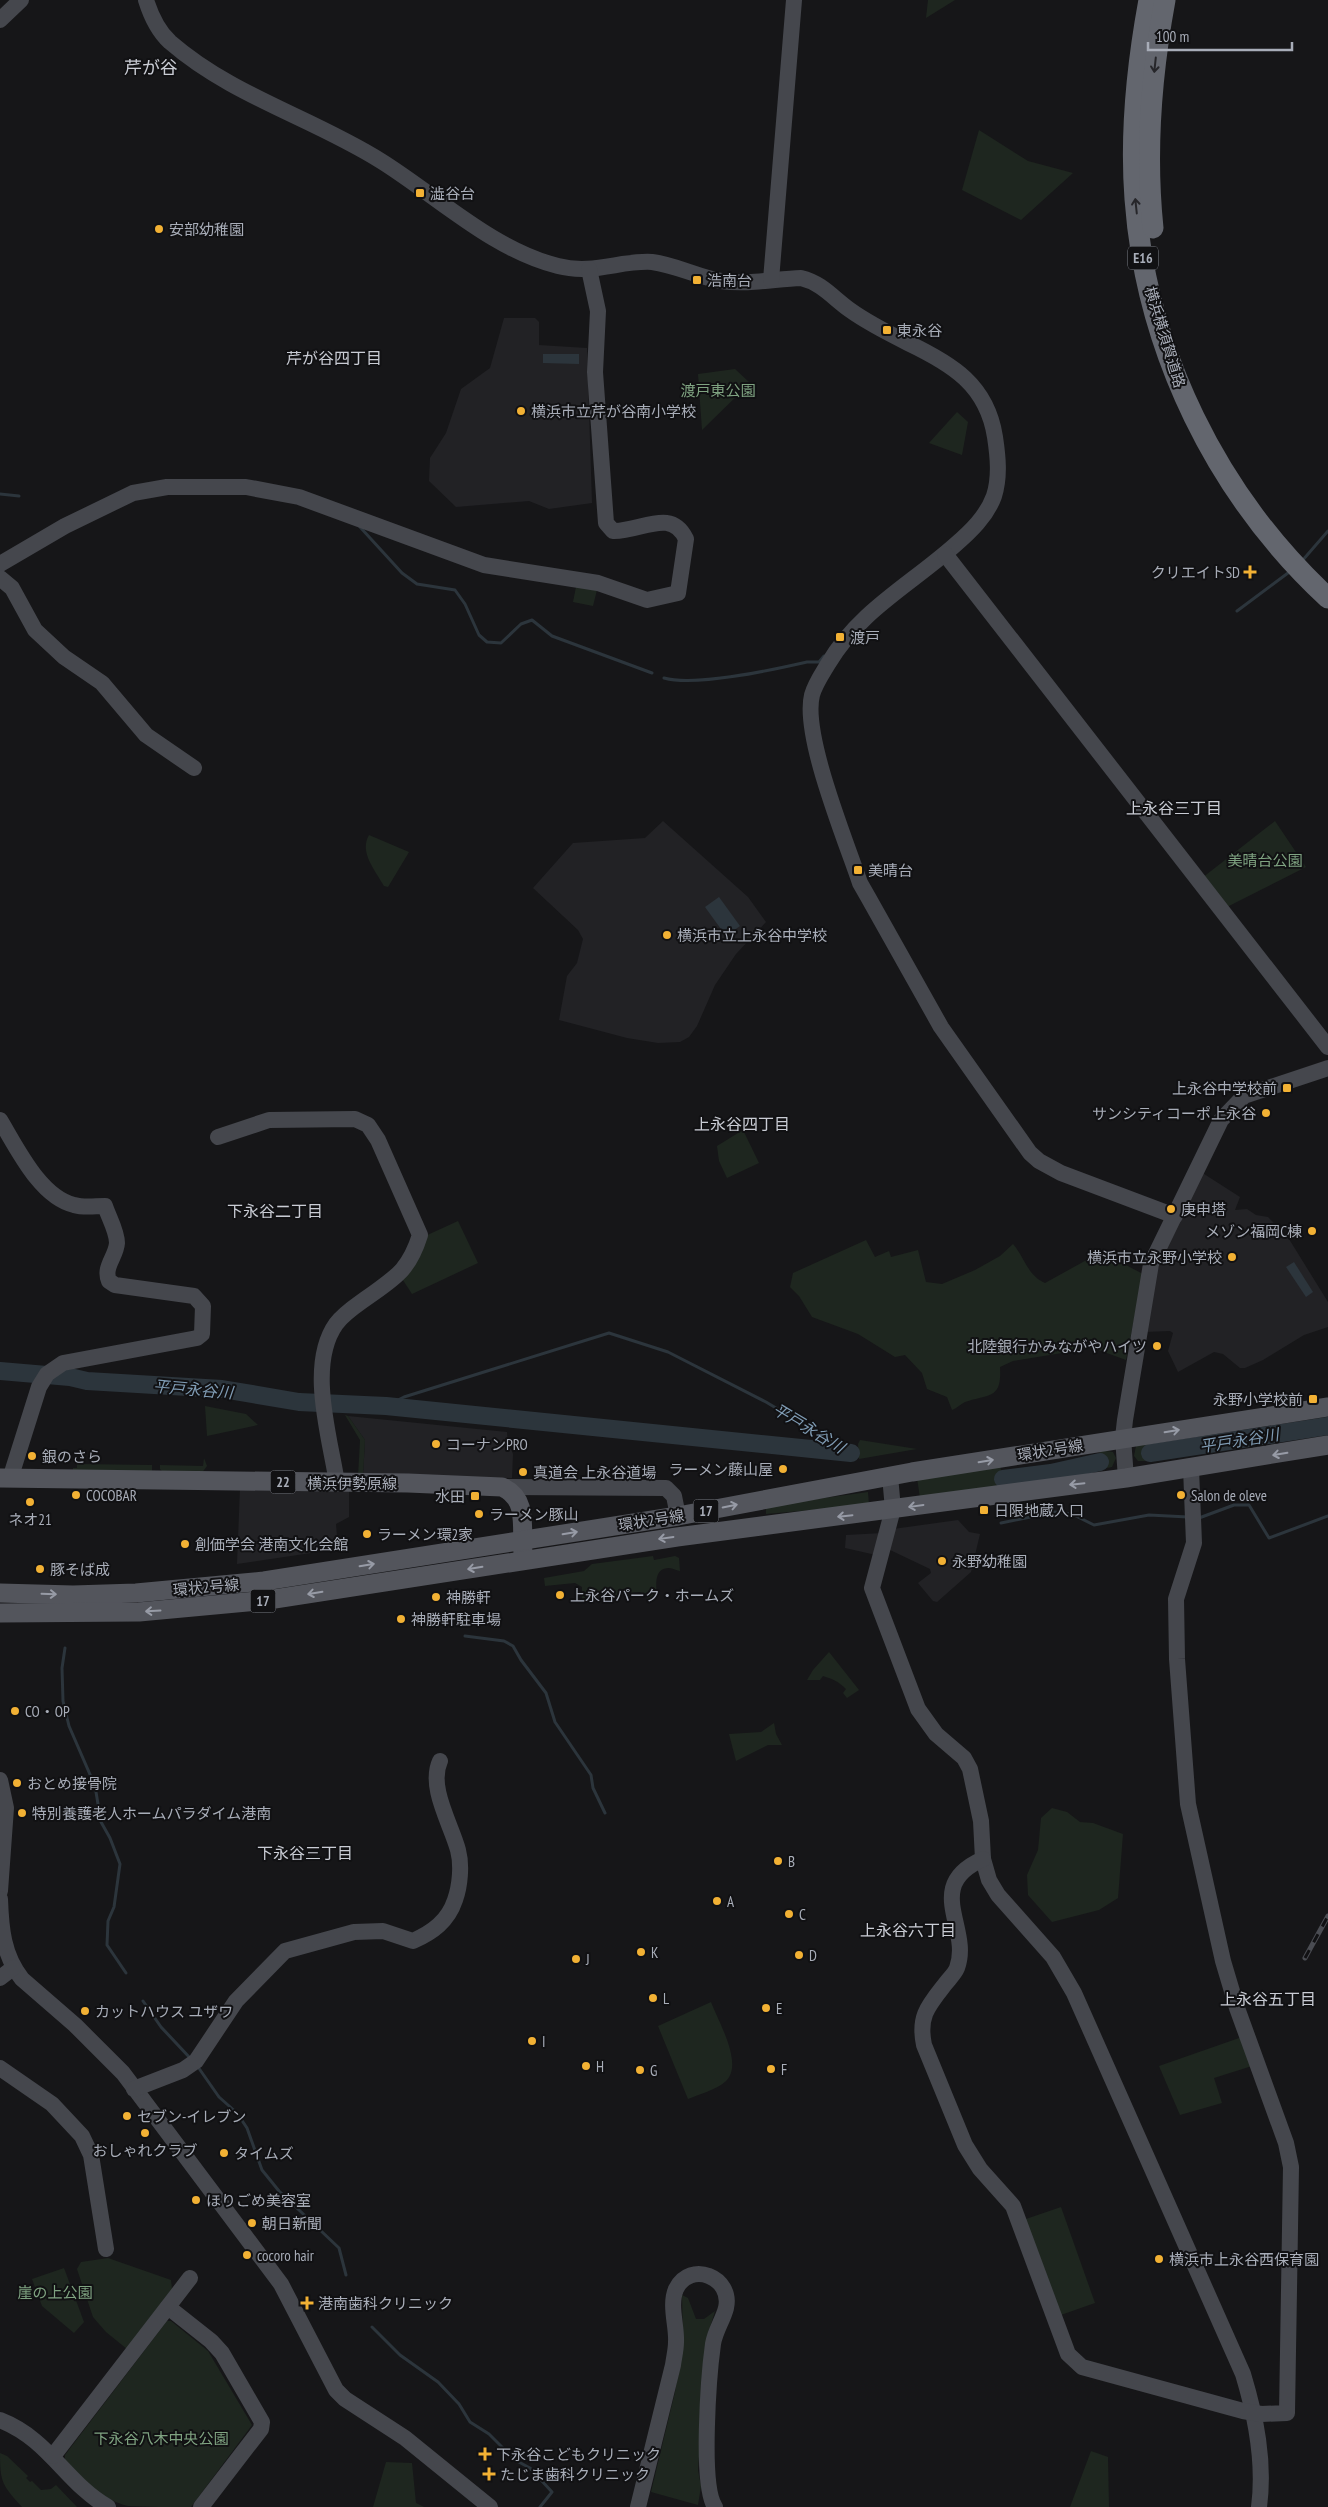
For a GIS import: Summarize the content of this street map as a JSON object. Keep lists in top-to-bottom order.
{
  "streets": {
    "highway": ["E16", "横浜横須賀道路"],
    "main road": [
      "環状2号線",
      "22",
      "横浜伊勢原線",
      "17"
    ]
  },
  "districts": [
    "芹が谷",
    "芹が谷四丁目",
    "上永谷三丁目",
    "上永谷四丁目",
    "下永谷二丁目",
    "下永谷三丁目",
    "上永谷六丁目",
    "上永谷五丁目"
  ],
  "water": ["平戸永谷川"],
  "parks": [
    "渡戸東公園",
    "美晴台公園",
    "崖の上公園",
    "下永谷八木中央公園"
  ],
  "places": {
    "transit": [
      "澁谷台",
      "浩南台",
      "東永谷",
      "渡戸",
      "美晴台",
      "上永谷中学校前",
      "永野小学校前",
      "水田",
      "日限地蔵入口"
    ],
    "other": [
      "安部幼稚園",
      "横浜市立芹が谷南小学校",
      "横浜市立上永谷中学校",
      "サンシティコーポ上永谷",
      "庚申塔",
      "メゾン福岡C棟",
      "横浜市立永野小学校",
      "北陸銀行かみながやハイツ",
      "コーナンPRO",
      "銀のさら",
      "ラーメン藤山屋",
      "真道会 上永谷道場",
      "COCOBAR",
      "Salon de oleve",
      "ネオ21",
      "ラーメン豚山",
      "ラーメン環2家",
      "創価学会 港南文化会館",
      "永野幼稚園",
      "豚そば成",
      "上永谷パーク・ホームズ",
      "神勝軒",
      "神勝軒駐車場",
      "CO・OP",
      "おとめ接骨院",
      "特別養護老人ホームパラダイム港南",
      "B",
      "A",
      "C",
      "K",
      "D",
      "J",
      "L",
      "E",
      "カットハウス ユザワ",
      "I",
      "H",
      "F",
      "G",
      "セブン-イレブン",
      "おしゃれクラブ",
      "タイムズ",
      "ほりごめ美容室",
      "朝日新聞",
      "cocoro hair",
      "横浜市上永谷西保育園"
    ],
    "health": [
      "クリエイトSD",
      "港南歯科クリニック",
      "下永谷こどもクリニック",
      "たじま歯科クリニック"
    ]
  },
  "scale_bar": "100 m"
}
